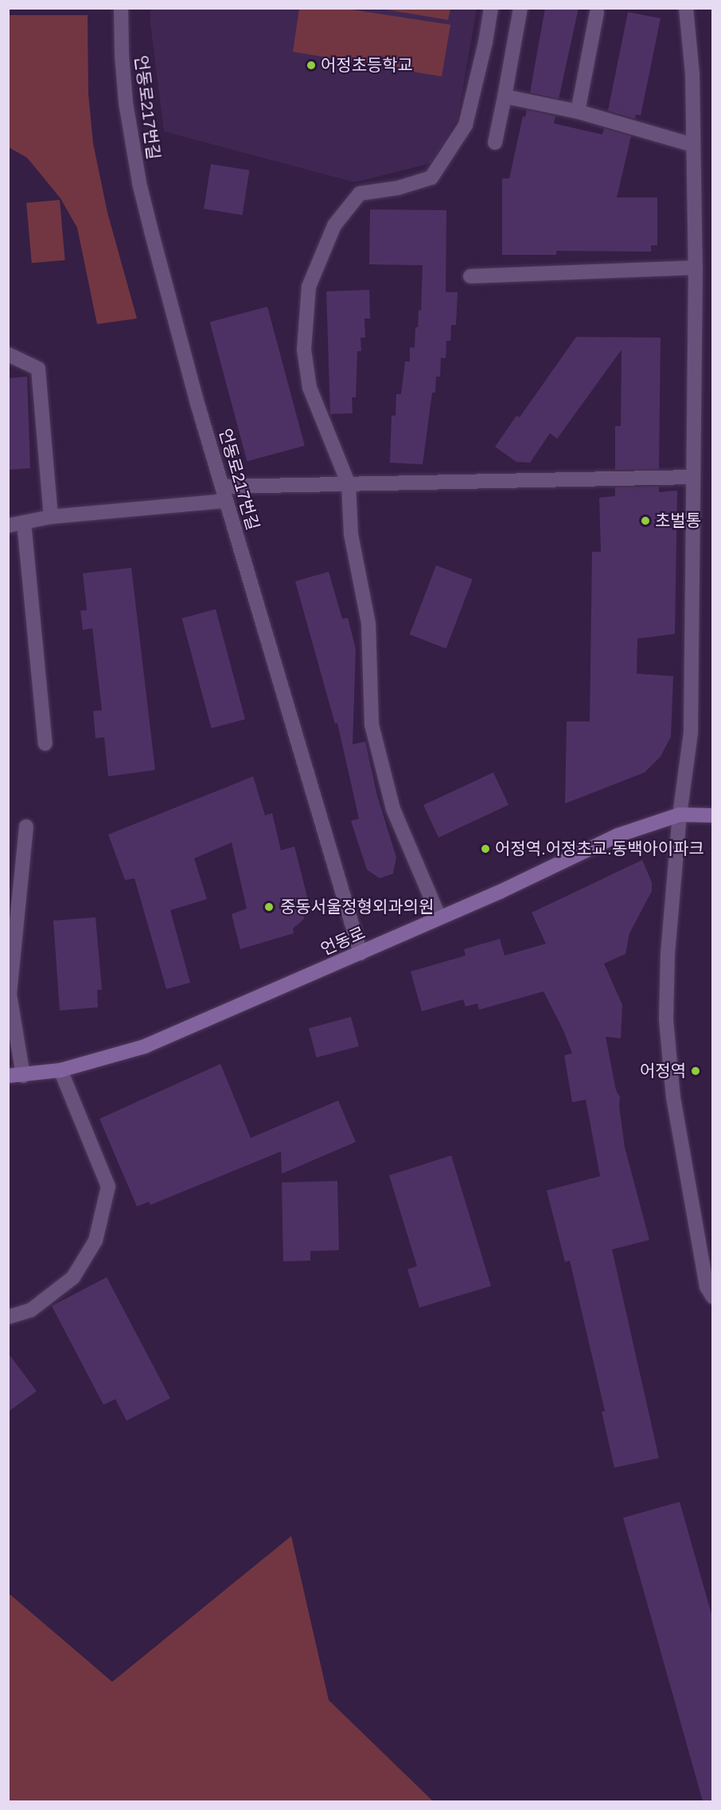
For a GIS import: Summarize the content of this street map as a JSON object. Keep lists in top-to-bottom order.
{
  "streets": {
    "main road": ["언동로"],
    "street": ["언동로217번길"]
  },
  "crossings": [
    ["언동로217번길", "언동로"]
  ],
  "places": [
    "어정초등학교",
    "초벌통",
    "어정역.어정초교.동백아이파크",
    "중동서울정형외과의원",
    "어정역"
  ]
}
